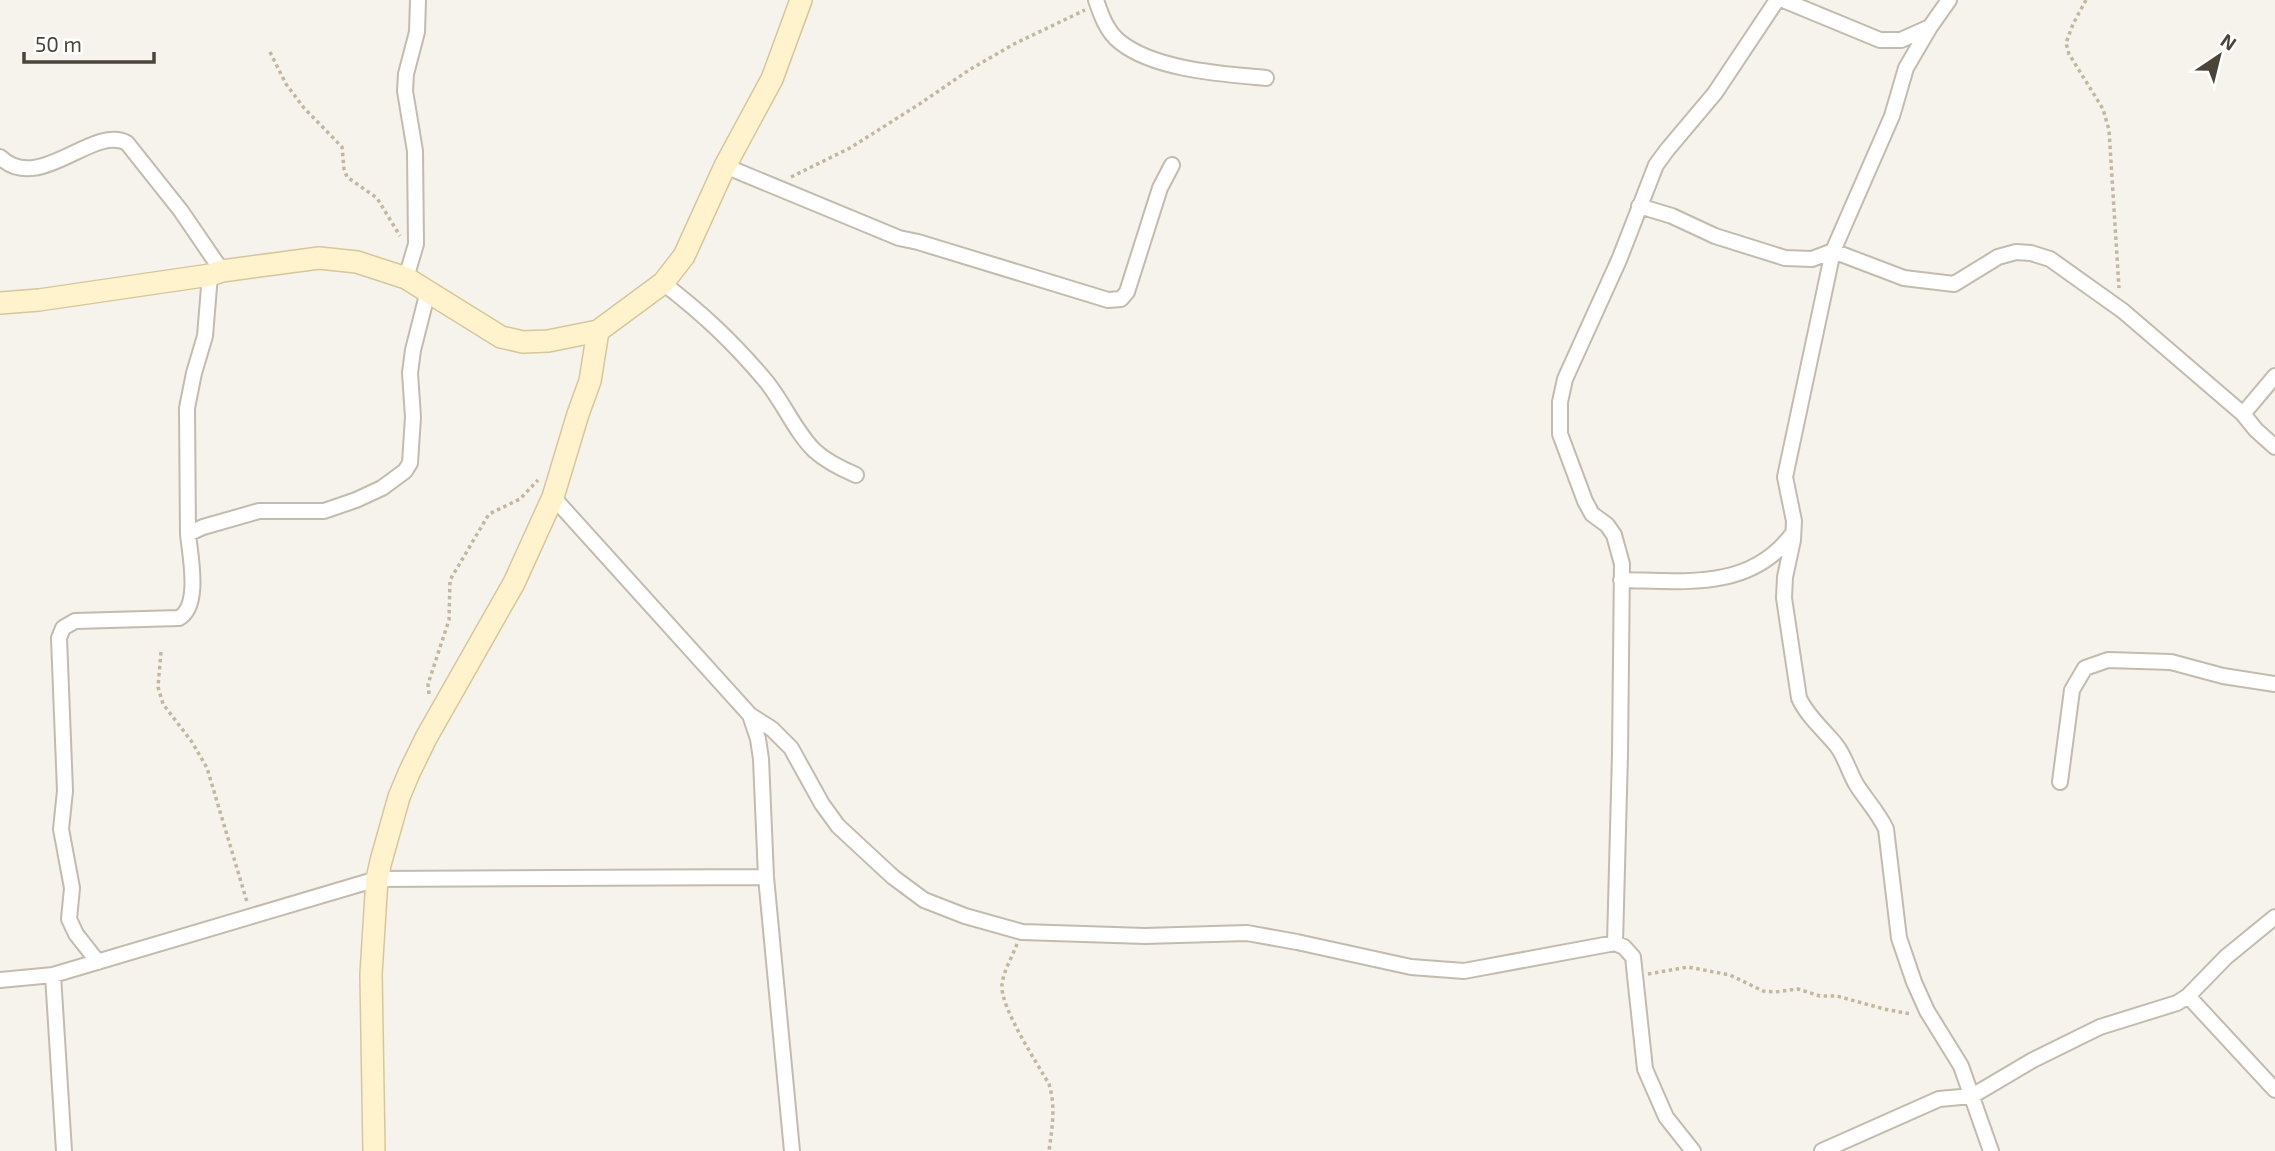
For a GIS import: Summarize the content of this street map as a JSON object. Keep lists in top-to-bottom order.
{
  "scale_bar": "50 m",
  "north": "top right"
}
